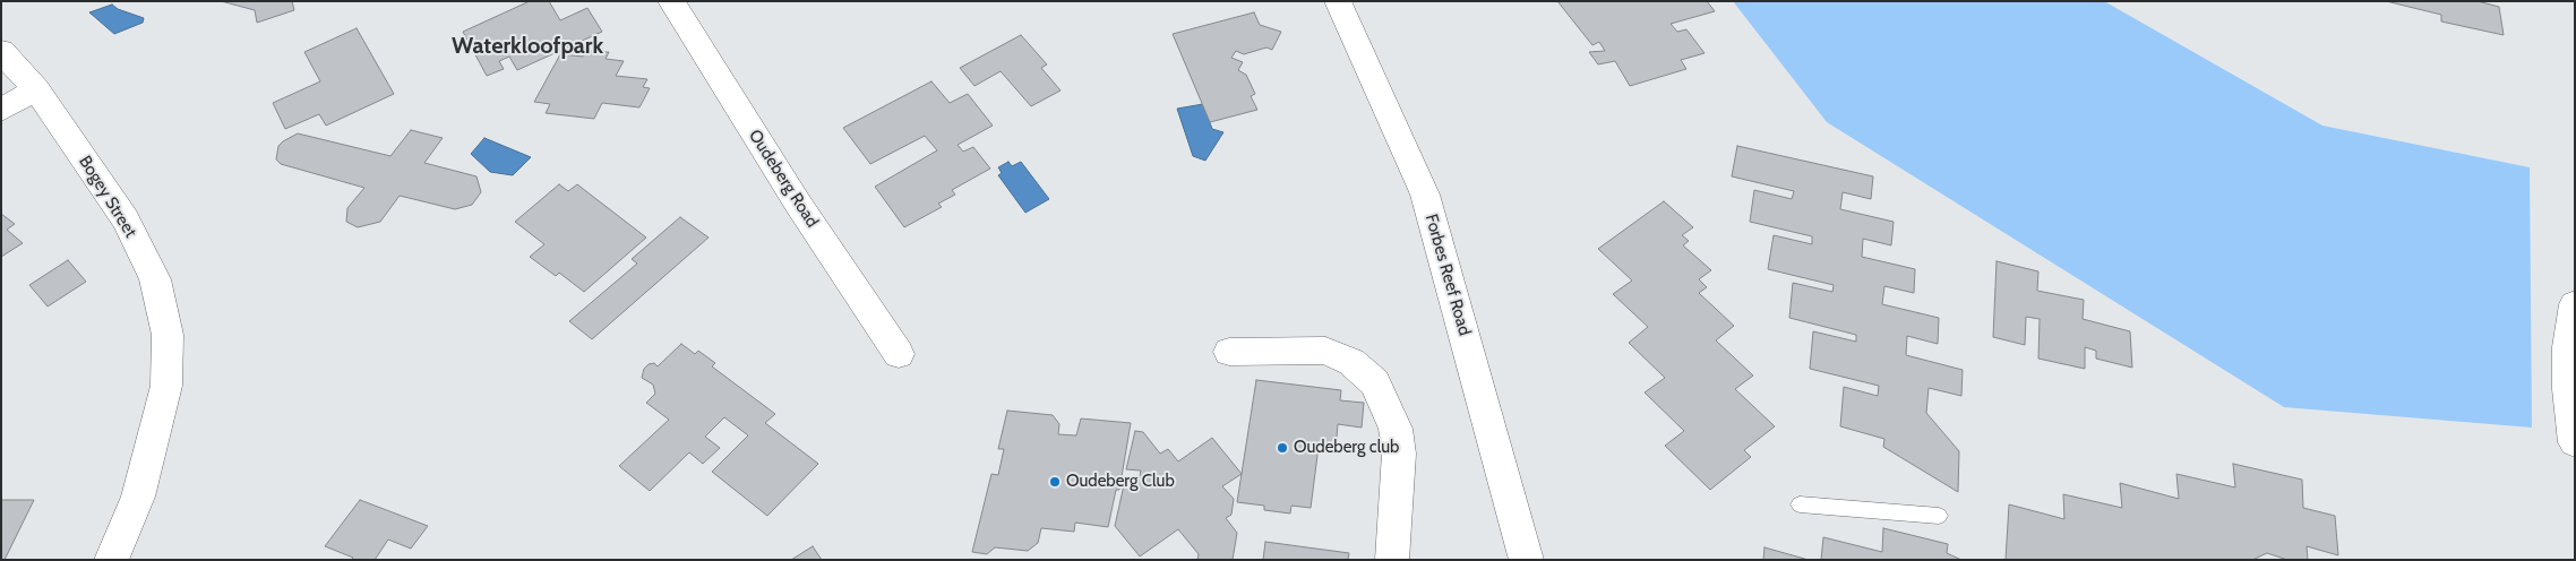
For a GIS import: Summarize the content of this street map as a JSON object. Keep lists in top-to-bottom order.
{
  "streets": {
    "street": ["Oudeberg Road", "Bogey Street", "Forbes Reef Road"]
  },
  "districts": ["Waterkloofpark"],
  "places": ["Oudeberg club", "Oudeberg Club"]
}
